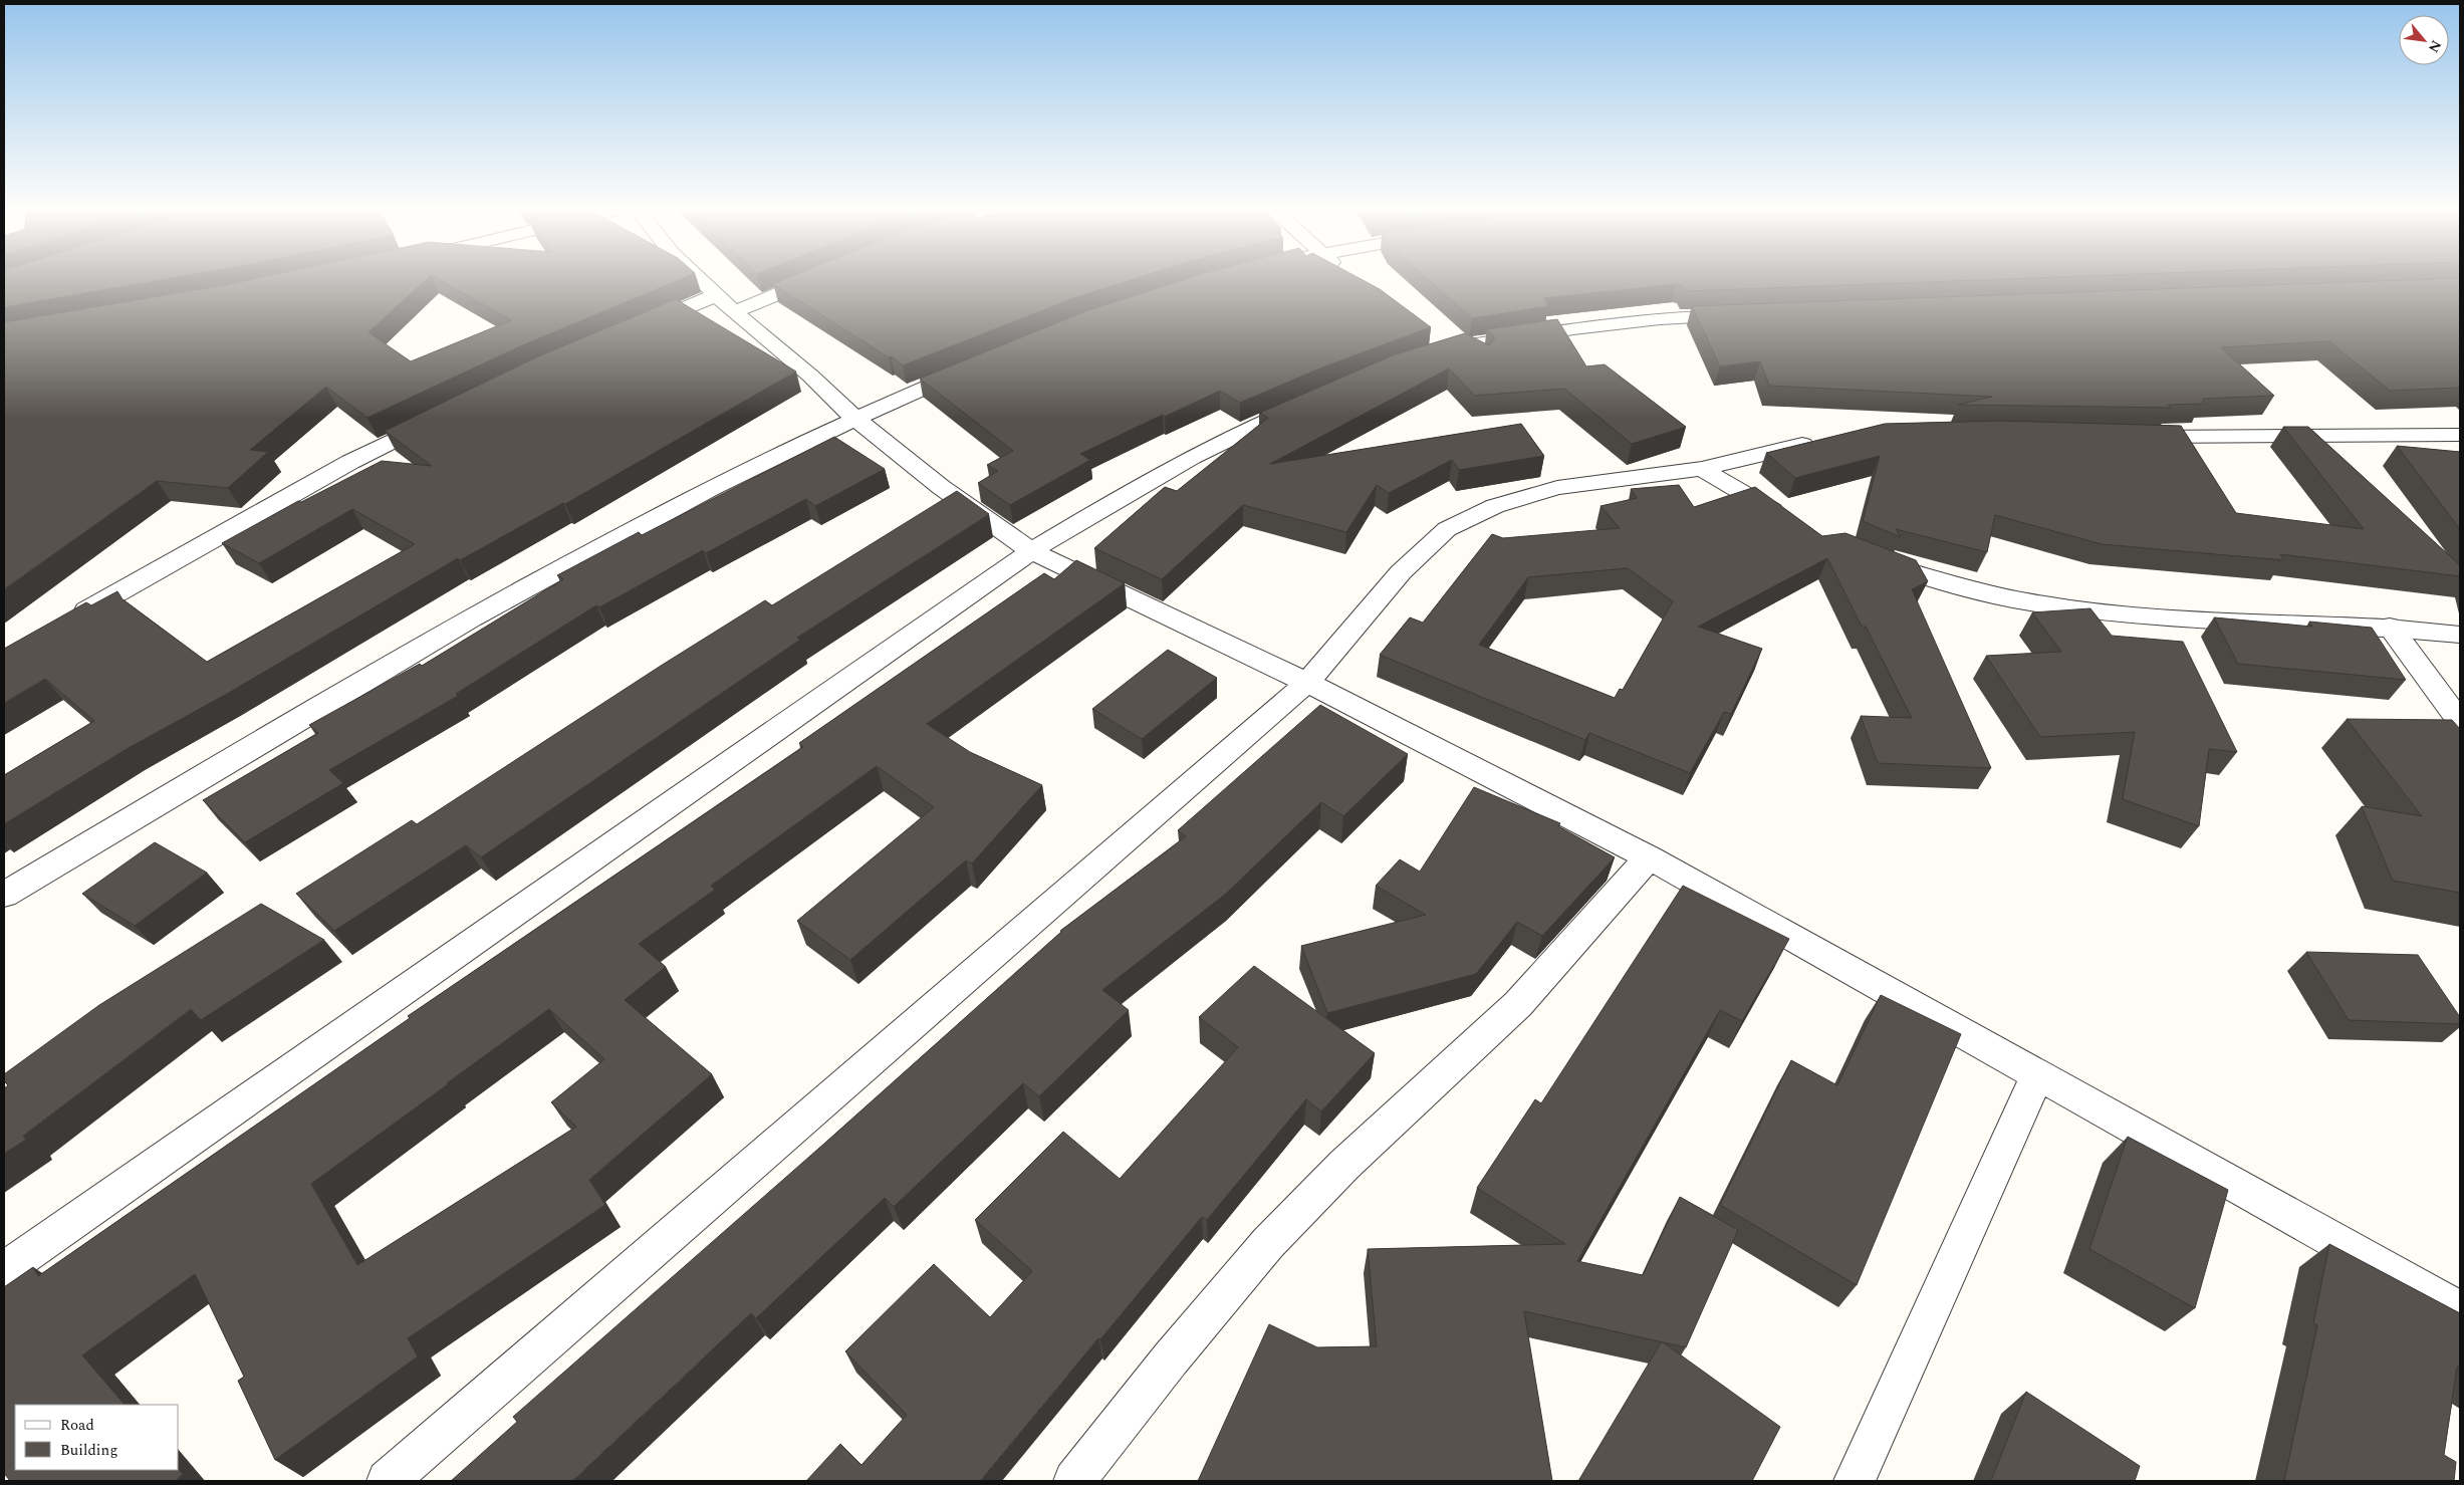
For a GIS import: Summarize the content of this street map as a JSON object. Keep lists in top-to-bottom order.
{
  "legend": ["Road", "Building"],
  "north": "bottom right"
}
